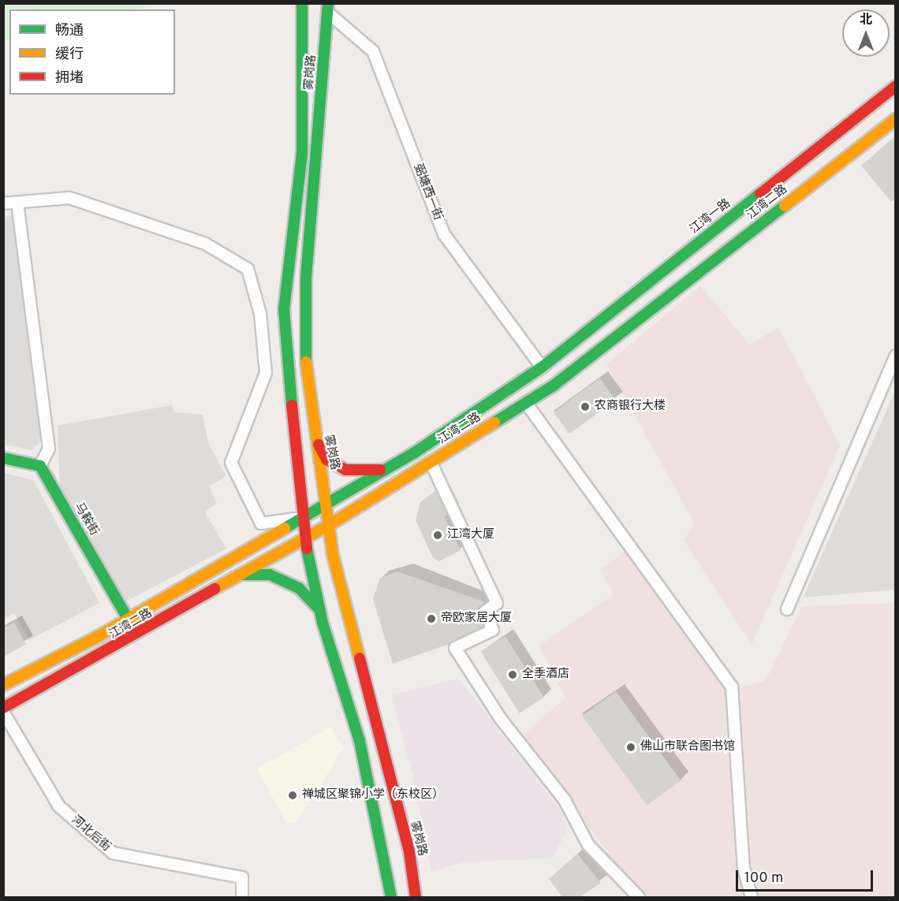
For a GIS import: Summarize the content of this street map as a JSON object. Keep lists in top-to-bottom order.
{
  "streets": {
    "main road": [
      "雾岗路",
      "江湾二路",
      "江湾一路",
      "马鞍街"
    ],
    "street": ["弼塘西一街", "河北后街"]
  },
  "crossings": [
    ["雾岗路", "弼塘西一街"],
    ["雾岗路", "江湾二路"],
    ["弼塘西一街", "江湾二路"],
    ["弼塘西一街", "江湾一路"],
    ["江湾二路", "江湾一路"],
    ["江湾二路", "马鞍街"]
  ],
  "places": [
    "农商银行大楼",
    "江湾大厦",
    "帝欧家居大厦",
    "全季酒店",
    "佛山市联合图书馆",
    "禅城区聚锦小学（东校区）"
  ],
  "legend": ["畅通", "缓行", "拥堵"],
  "scale_bar": "100 m",
  "north": "top"
}
